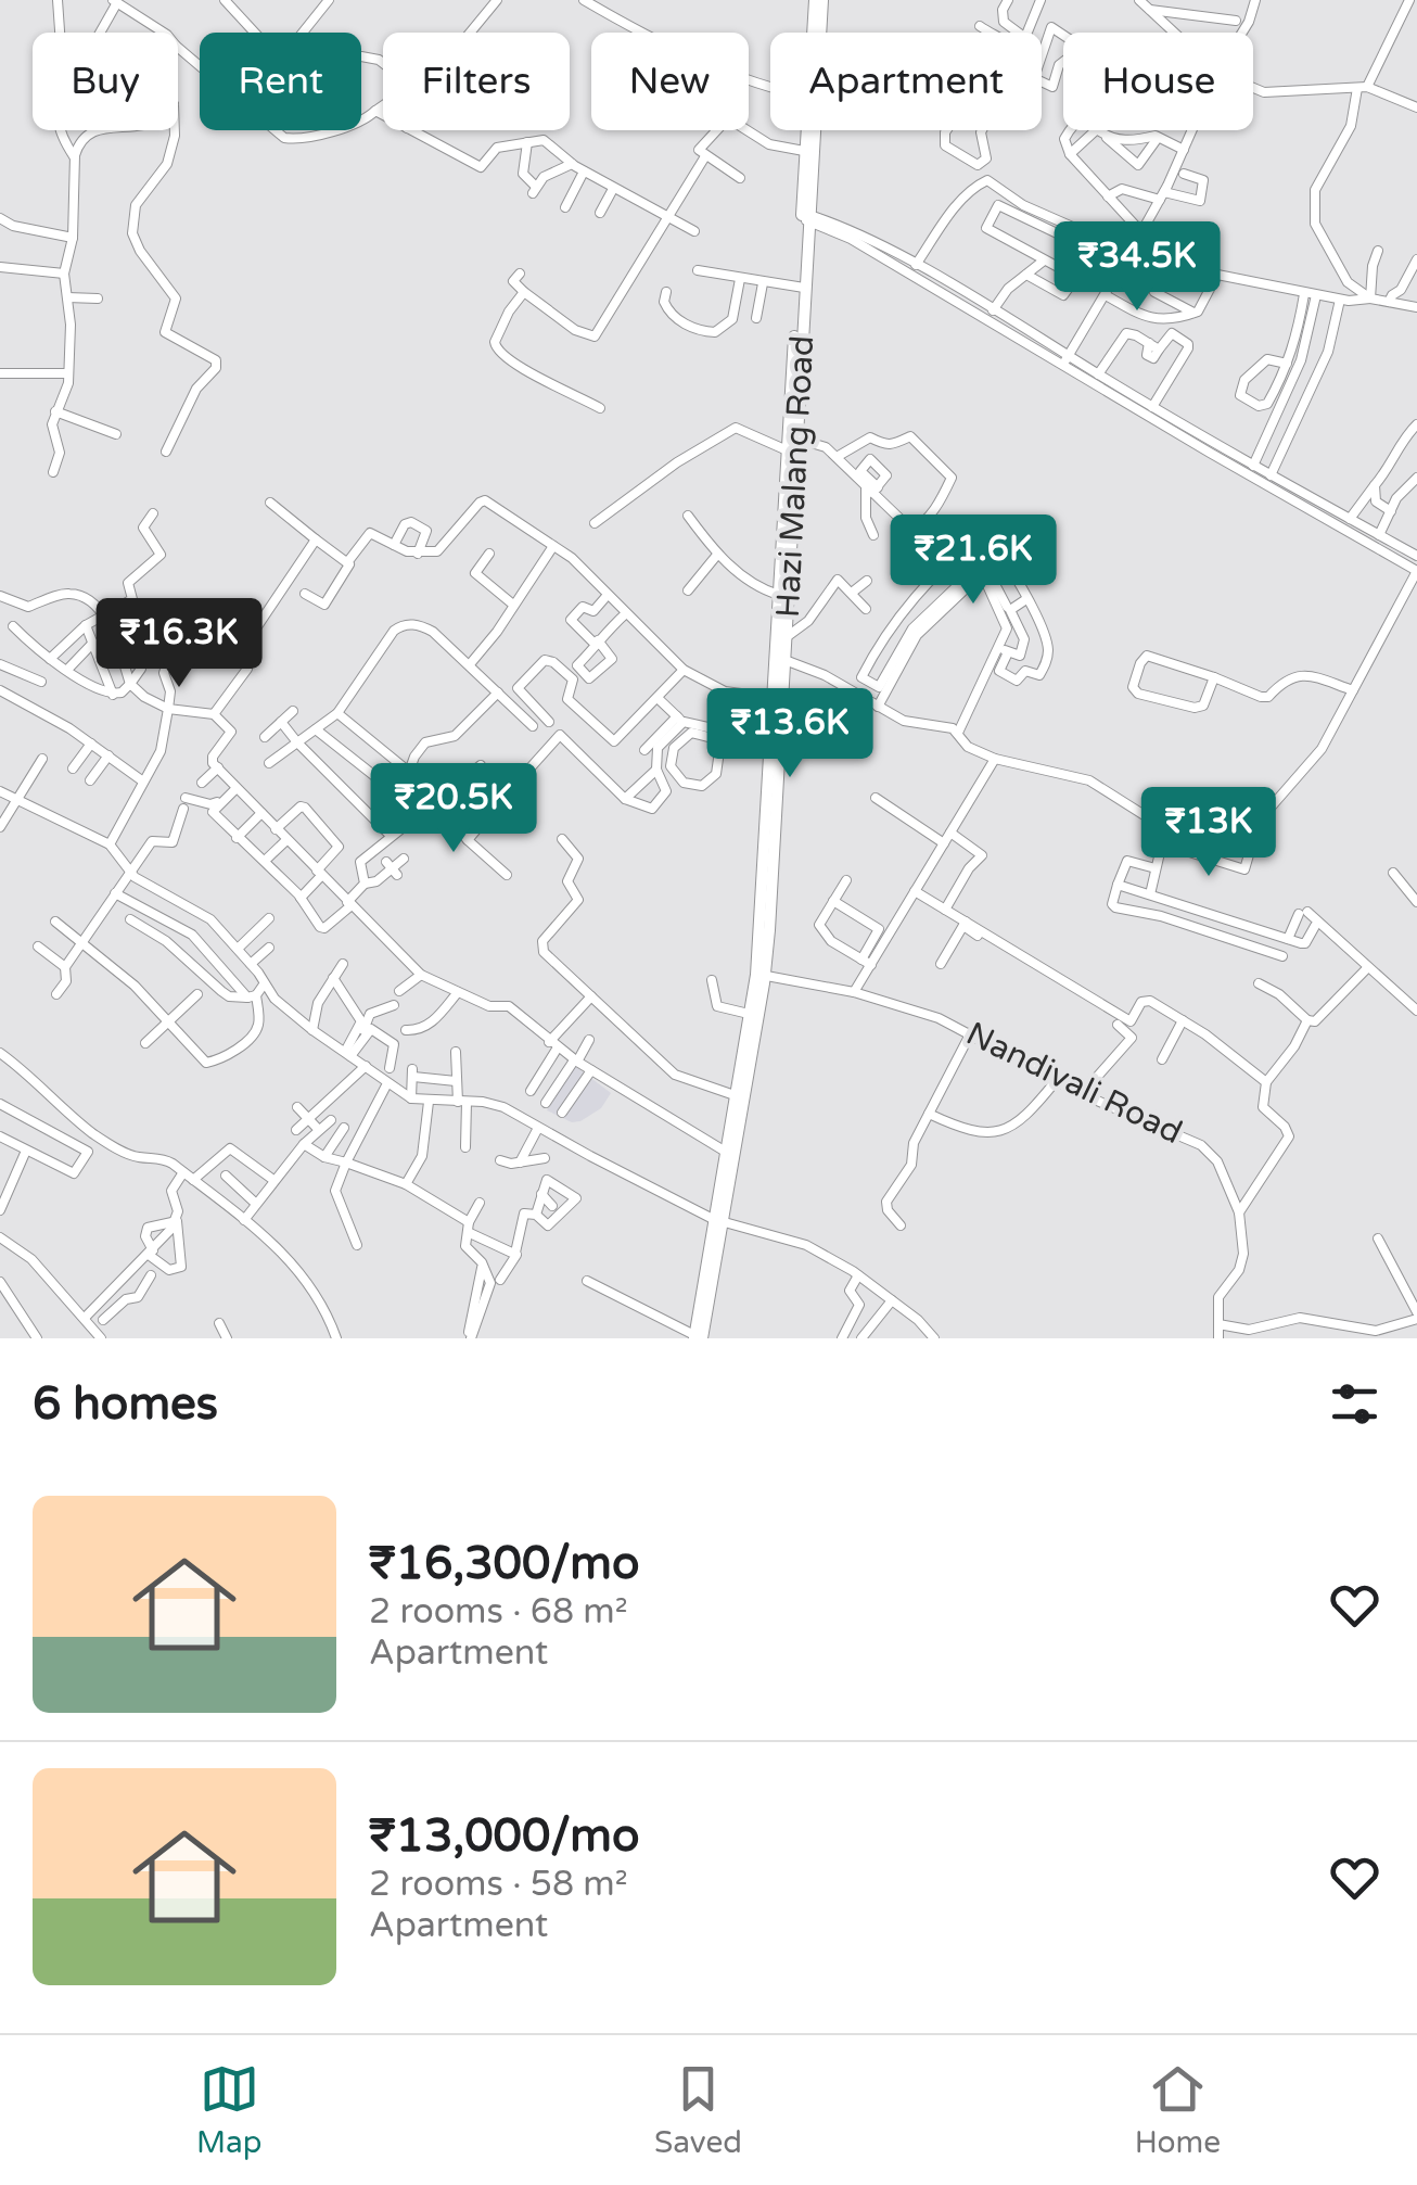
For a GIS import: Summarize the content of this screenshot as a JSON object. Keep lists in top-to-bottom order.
{
  "streets": {
    "main road": ["Hazi Malang Road"],
    "street": ["Nandivali Road"]
  },
  "crossings": [
    ["Hazi Malang Road", "Nandivali Road"]
  ],
  "page": {
    "chip": [
      "Buy",
      "Rent",
      "Filters",
      "New",
      "Apartment",
      "House"
    ],
    "price": [
      "₹34.5K",
      "₹21.6K",
      "₹16.3K",
      "₹13.6K",
      "₹20.5K",
      "₹13K"
    ],
    "heading": "6 homes",
    "list": [
      {
        "name": "₹16,300/mo",
        "note": "2 rooms · 68 m² · Apartment"
      },
      {
        "name": "₹13,000/mo",
        "note": "2 rooms · 58 m² · Apartment"
      }
    ],
    "tabs": ["Map", "Saved", "Home"]
  }
}
